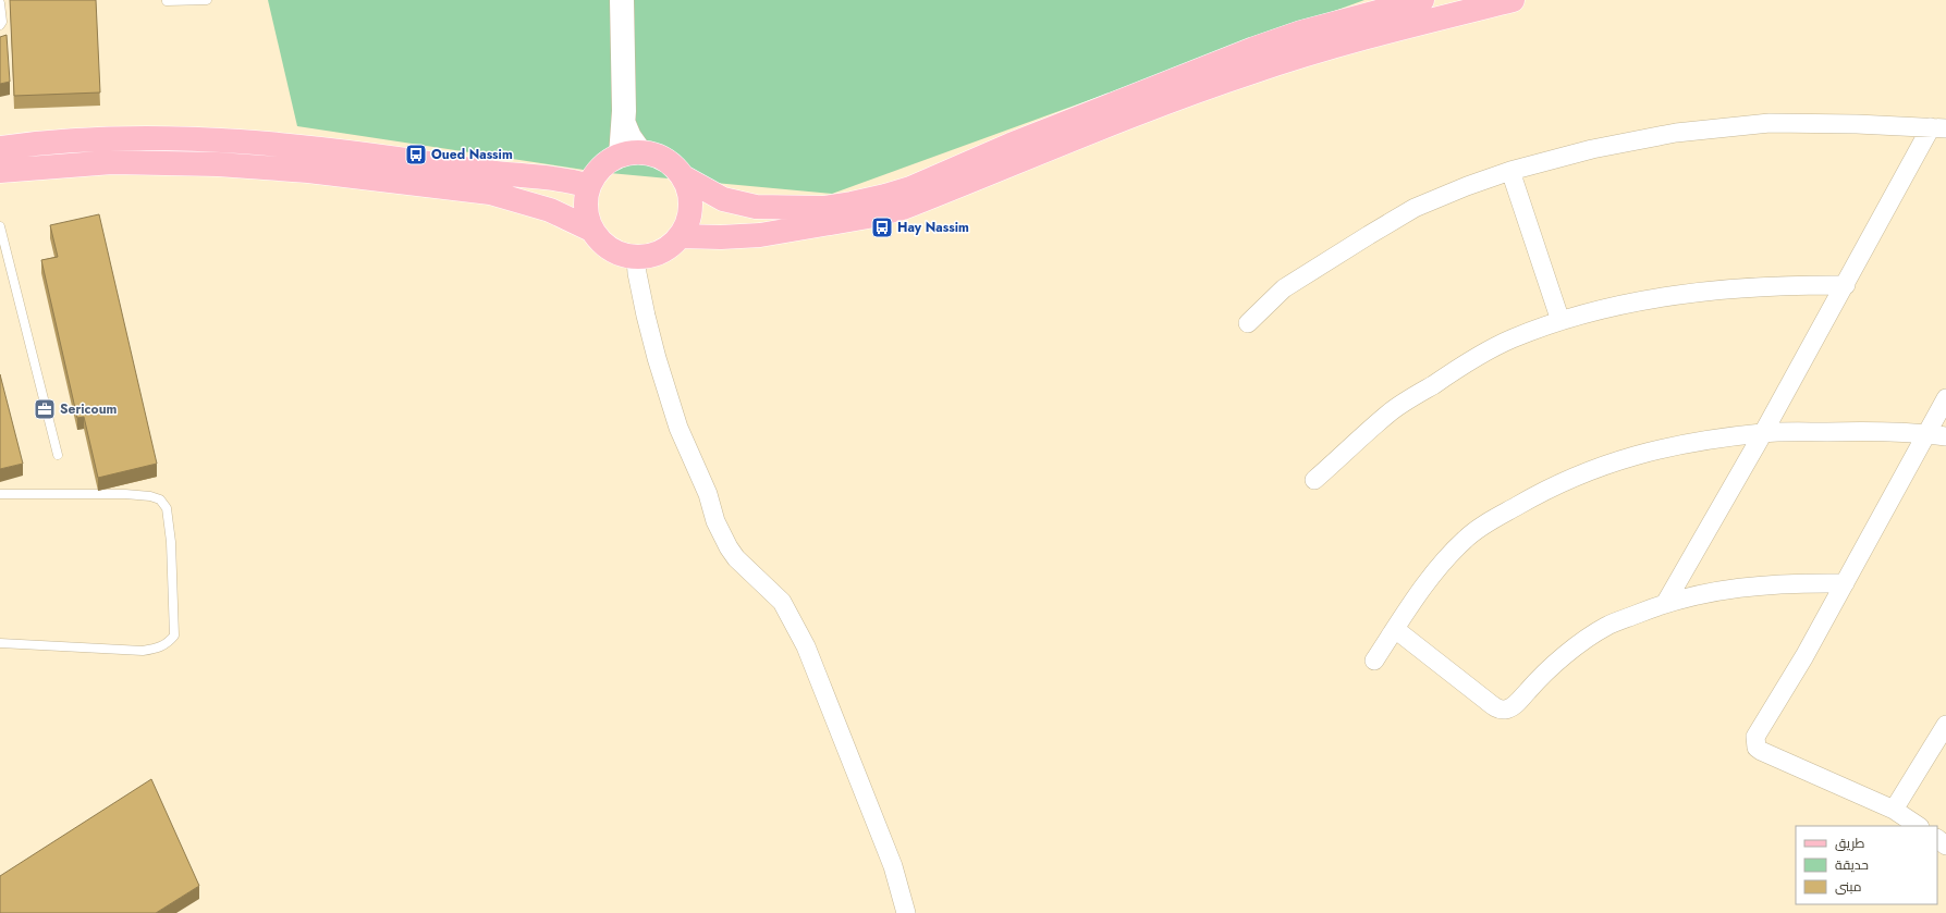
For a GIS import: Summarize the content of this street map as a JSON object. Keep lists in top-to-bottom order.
{
  "places": {
    "bus stop": ["Oued Nassim", "Hay Nassim"],
    "office": ["Sericoum"]
  },
  "legend": ["طريق", "حديقة", "مبنى"]
}
